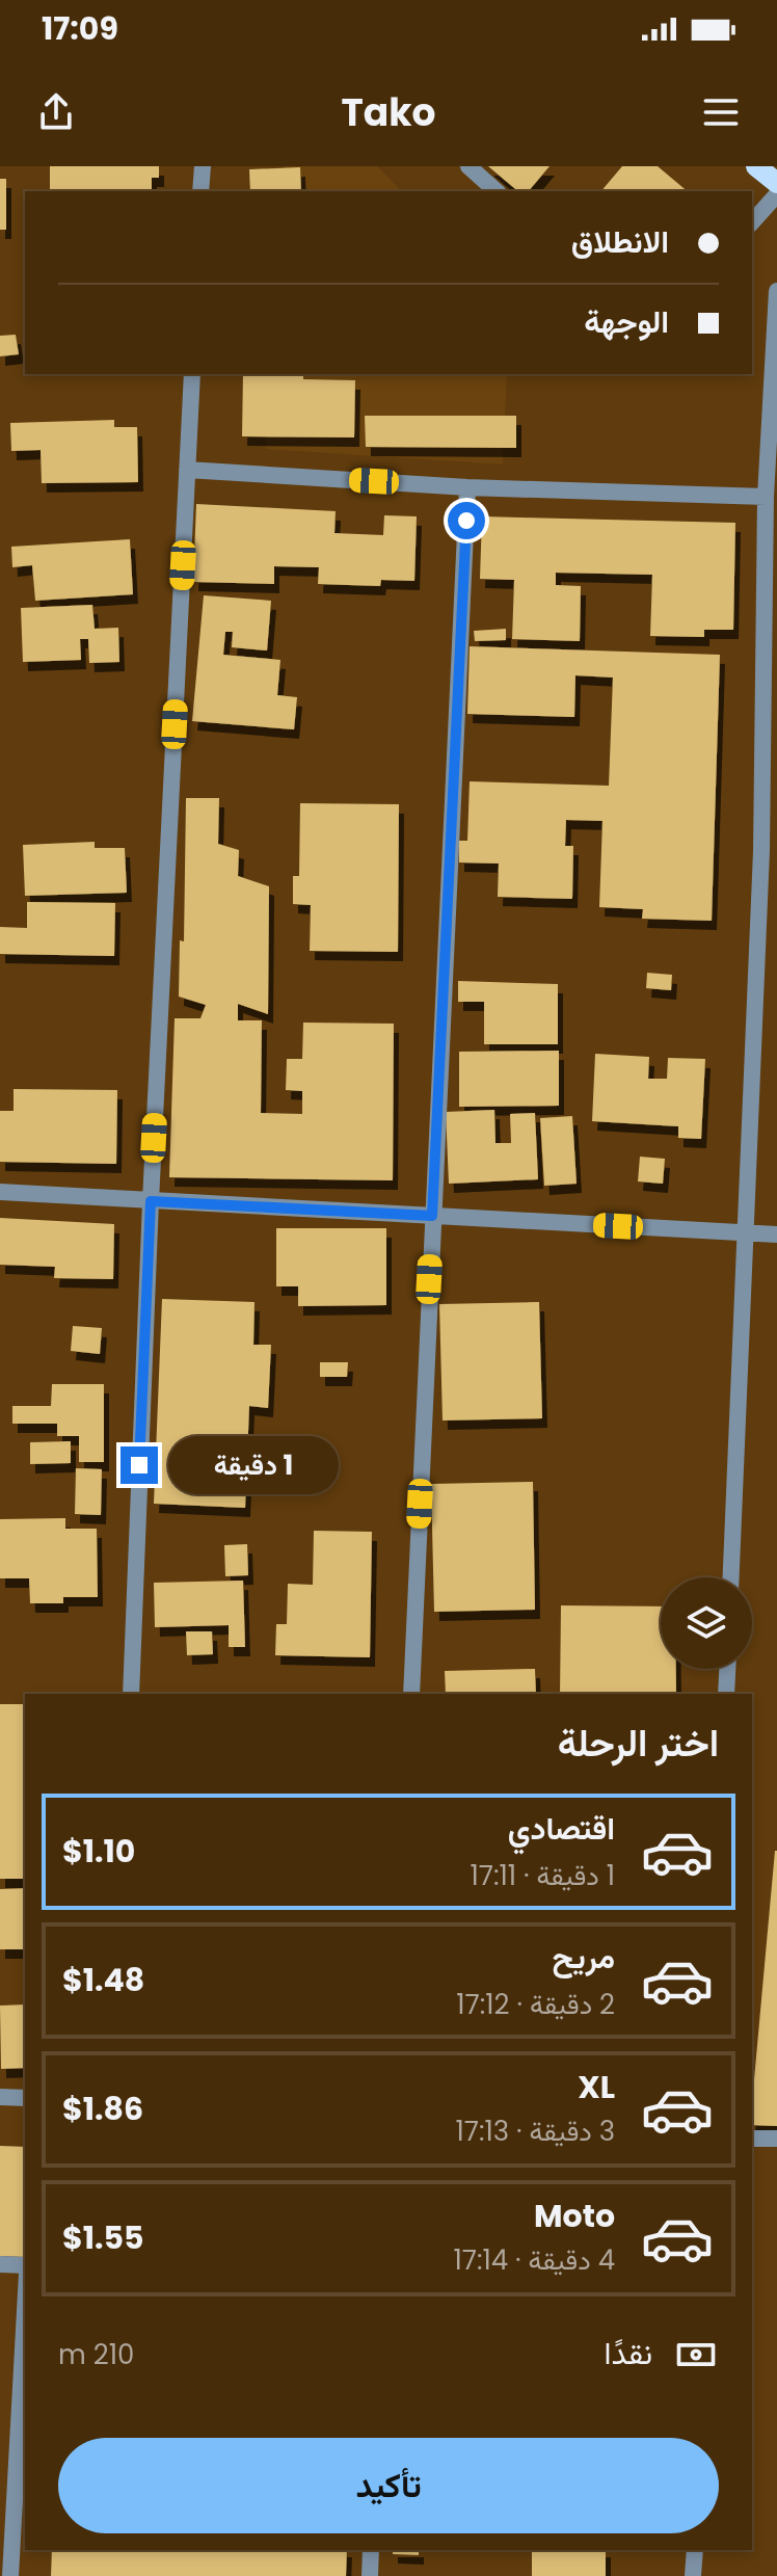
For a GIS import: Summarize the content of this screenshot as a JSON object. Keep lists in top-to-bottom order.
{
  "page": {
    "status": "17:09",
    "header": "Tako",
    "banner": ["الانطلاق", "الوجهة"],
    "bubble": "1 دقيقة",
    "heading": "اختر الرحلة",
    "list": [
      {
        "name": "اقتصادي",
        "note": "1 دقيقة · 17:11",
        "value": "$1.10"
      },
      {
        "name": "مريح",
        "note": "2 دقيقة · 17:12",
        "value": "$1.48"
      },
      {
        "name": "XL",
        "note": "3 دقيقة · 17:13",
        "value": "$1.86"
      },
      {
        "name": "Moto",
        "note": "4 دقيقة · 17:14",
        "value": "$1.55"
      }
    ],
    "pay": ["نقدًا", "210 m"],
    "buttons": "تأكيد"
  }
}
